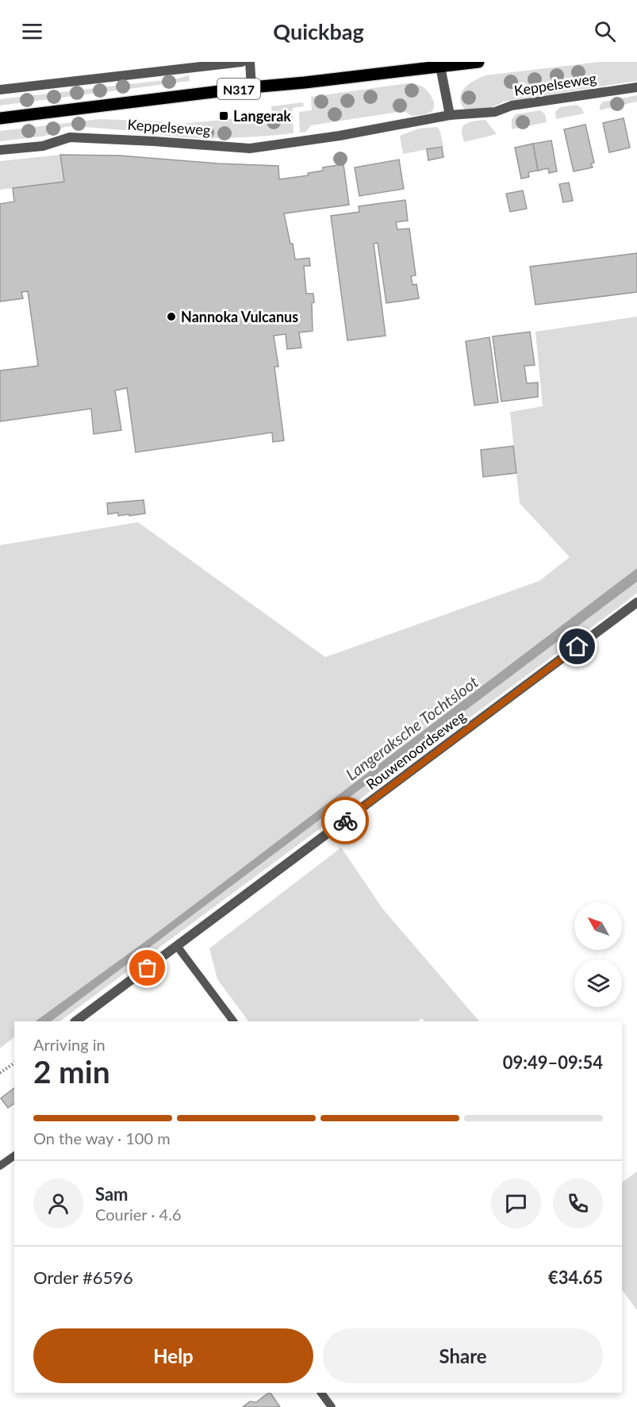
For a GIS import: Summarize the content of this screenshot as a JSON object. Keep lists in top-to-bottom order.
{
  "streets": {
    "main road": ["Keppelseweg", "N317"],
    "street": ["Rouwenoordseweg"]
  },
  "water": ["Langeraksche Tochtsloot"],
  "places": {
    "transit": ["Langerak"],
    "other": ["Nannoka Vulcanus"]
  },
  "north": "top left",
  "page": {
    "header": "Quickbag",
    "heading": ["2 min", "Arriving in", "09:49–09:54"],
    "panel": [
      "Sam",
      "Courier · 4.6",
      "Order #6596",
      "€34.65"
    ],
    "bar": "On the way · 100 m",
    "buttons": ["Help", "Share"]
  }
}
